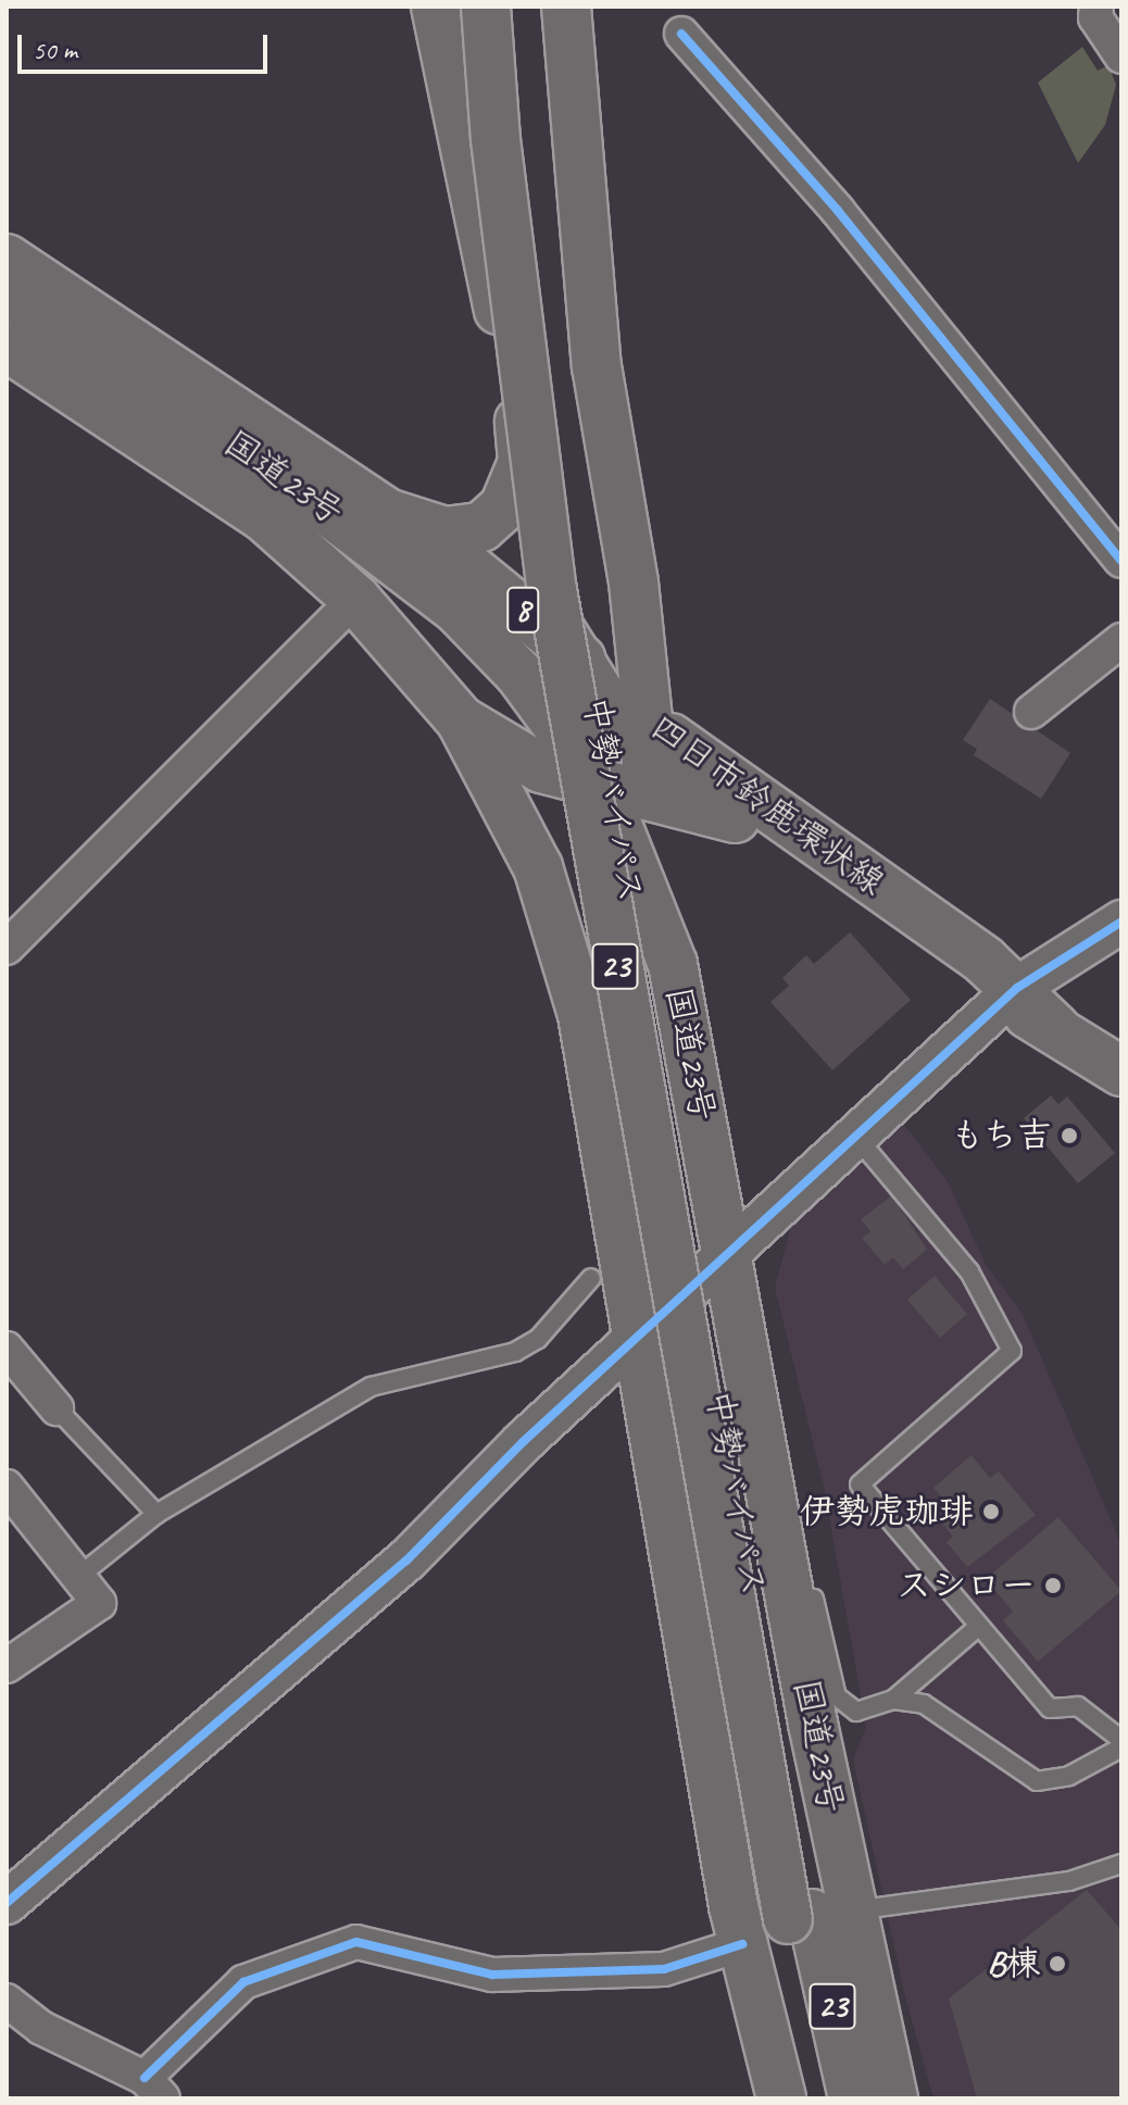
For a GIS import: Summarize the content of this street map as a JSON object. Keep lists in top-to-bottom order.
{
  "streets": {
    "main road": [
      "国道23号",
      "8",
      "中勢バイパス",
      "四日市鈴鹿環状線",
      "23"
    ]
  },
  "crossings": [
    ["国道23号", "中勢バイパス"],
    ["国道23号", "四日市鈴鹿環状線"]
  ],
  "places": [
    "もち吉",
    "伊勢虎珈琲",
    "スシロー",
    "B棟"
  ],
  "scale_bar": "50 m"
}
